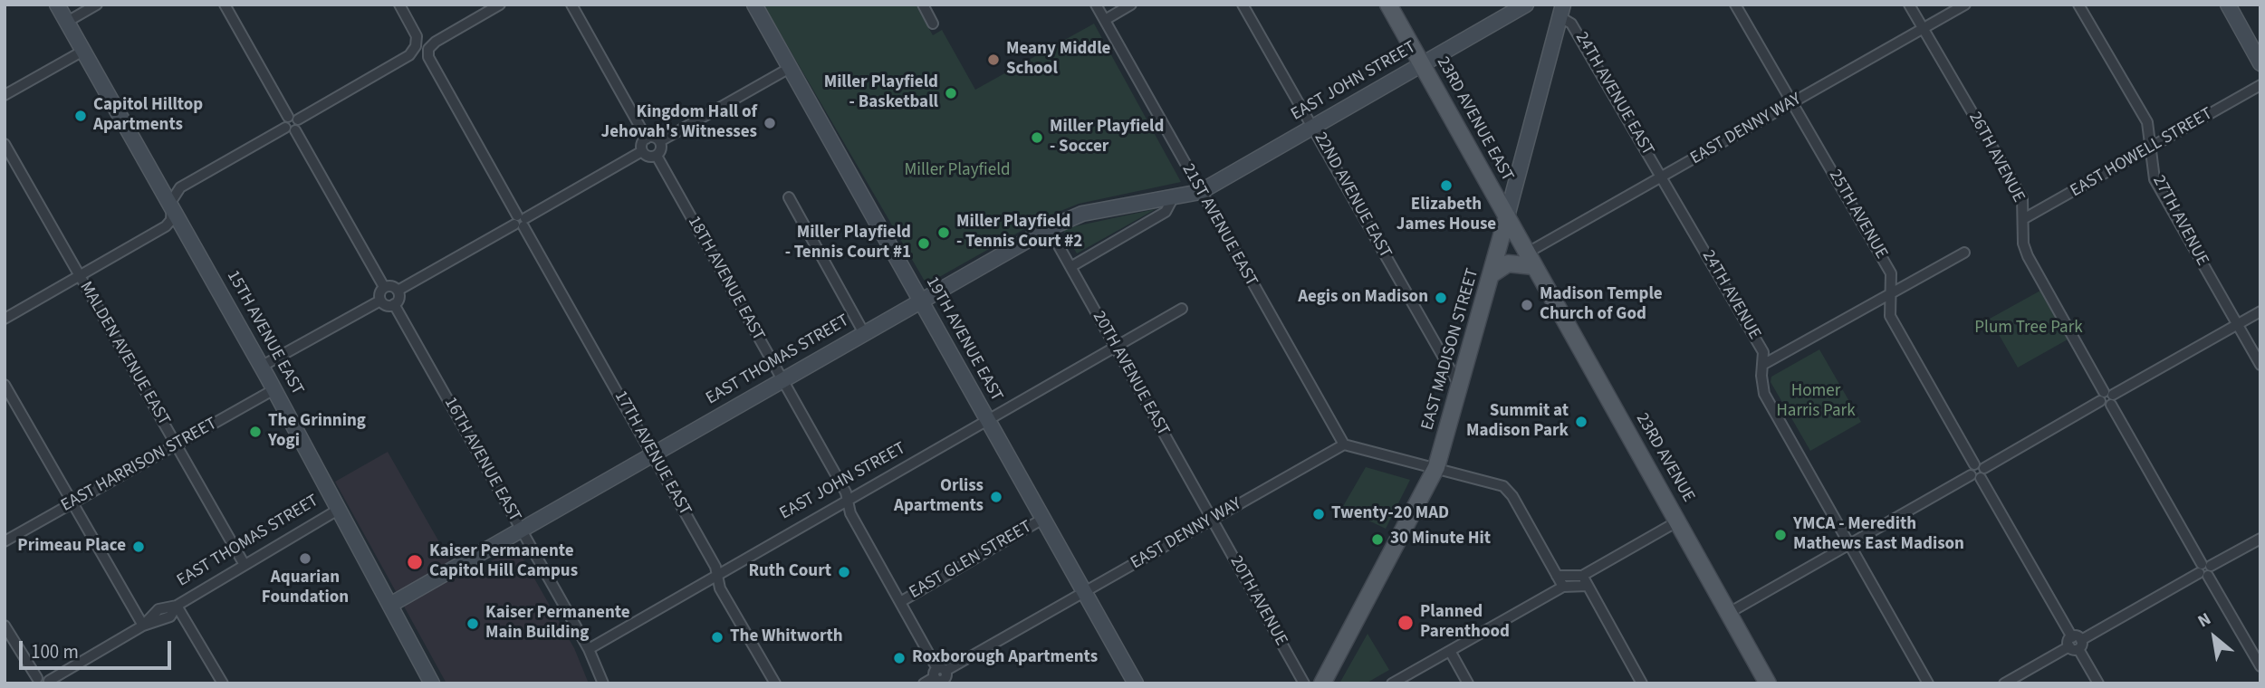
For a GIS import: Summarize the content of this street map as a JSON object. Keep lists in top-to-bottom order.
{
  "streets": {
    "main road": ["23RD AVENUE EAST", "EAST MADISON STREET", "23RD AVENUE"],
    "street": [
      "EAST JOHN STREET",
      "24TH AVENUE EAST",
      "EAST DENNY WAY",
      "EAST HOWELL STREET",
      "26TH AVENUE",
      "22ND AVENUE EAST",
      "25TH AVENUE",
      "27TH AVENUE",
      "21ST AVENUE EAST",
      "18TH AVENUE EAST",
      "24TH AVENUE",
      "15TH AVENUE EAST",
      "19TH AVENUE EAST",
      "MALDEN AVENUE EAST",
      "EAST THOMAS STREET",
      "20TH AVENUE EAST",
      "17TH AVENUE EAST",
      "16TH AVENUE EAST",
      "EAST HARRISON STREET",
      "EAST GLEN STREET",
      "20TH AVENUE"
    ]
  },
  "crossings": [
    ["EAST JOHN STREET", "23RD AVENUE EAST"],
    ["EAST JOHN STREET", "22ND AVENUE EAST"],
    ["EAST JOHN STREET", "21ST AVENUE EAST"],
    ["EAST JOHN STREET", "18TH AVENUE EAST"],
    ["EAST JOHN STREET", "19TH AVENUE EAST"],
    ["EAST JOHN STREET", "EAST THOMAS STREET"],
    ["EAST JOHN STREET", "20TH AVENUE EAST"],
    ["EAST JOHN STREET", "17TH AVENUE EAST"],
    ["EAST JOHN STREET", "16TH AVENUE EAST"],
    ["24TH AVENUE EAST", "EAST DENNY WAY"],
    ["24TH AVENUE EAST", "24TH AVENUE"],
    ["24TH AVENUE EAST", "EAST MADISON STREET"],
    ["23RD AVENUE EAST", "EAST DENNY WAY"],
    ["23RD AVENUE EAST", "EAST MADISON STREET"],
    ["23RD AVENUE EAST", "23RD AVENUE"],
    ["EAST DENNY WAY", "26TH AVENUE"],
    ["EAST DENNY WAY", "25TH AVENUE"],
    ["EAST DENNY WAY", "21ST AVENUE EAST"],
    ["EAST DENNY WAY", "18TH AVENUE EAST"],
    ["EAST DENNY WAY", "24TH AVENUE"],
    ["EAST DENNY WAY", "19TH AVENUE EAST"],
    ["EAST DENNY WAY", "20TH AVENUE EAST"],
    ["EAST DENNY WAY", "23RD AVENUE"],
    ["EAST DENNY WAY", "20TH AVENUE"],
    ["EAST HOWELL STREET", "26TH AVENUE"],
    ["EAST HOWELL STREET", "27TH AVENUE"],
    ["22ND AVENUE EAST", "EAST MADISON STREET"],
    ["21ST AVENUE EAST", "EAST THOMAS STREET"],
    ["18TH AVENUE EAST", "EAST THOMAS STREET"],
    ["18TH AVENUE EAST", "EAST GLEN STREET"],
    ["15TH AVENUE EAST", "EAST THOMAS STREET"],
    ["15TH AVENUE EAST", "EAST HARRISON STREET"],
    ["19TH AVENUE EAST", "EAST THOMAS STREET"],
    ["19TH AVENUE EAST", "EAST GLEN STREET"],
    ["MALDEN AVENUE EAST", "EAST THOMAS STREET"],
    ["MALDEN AVENUE EAST", "EAST HARRISON STREET"],
    ["EAST THOMAS STREET", "20TH AVENUE EAST"],
    ["EAST THOMAS STREET", "17TH AVENUE EAST"],
    ["EAST THOMAS STREET", "16TH AVENUE EAST"],
    ["20TH AVENUE EAST", "20TH AVENUE"]
  ],
  "parks": ["Miller Playfield", "Plum Tree Park", "Homer Harris Park"],
  "places": [
    "Meany Middle School",
    "Miller Playfield - Basketball",
    "Capitol Hilltop Apartments",
    "Kingdom Hall of Jehovah's Witnesses",
    "Miller Playfield - Soccer",
    "Elizabeth James House",
    "Miller Playfield - Tennis Court #2",
    "Miller Playfield - Tennis Court #1",
    "Aegis on Madison",
    "Madison Temple Church of God",
    "Summit at Madison Park",
    "The Grinning Yogi",
    "Orliss Apartments",
    "Twenty-20 MAD",
    "YMCA - Meredith Mathews East Madison",
    "30 Minute Hit",
    "Primeau Place",
    "Aquarian Foundation",
    "Kaiser Permanente Capitol Hill Campus",
    "Ruth Court",
    "Planned Parenthood",
    "Kaiser Permanente Main Building",
    "The Whitworth",
    "Roxborough Apartments"
  ],
  "scale_bar": "100 m",
  "north": "top left"
}
